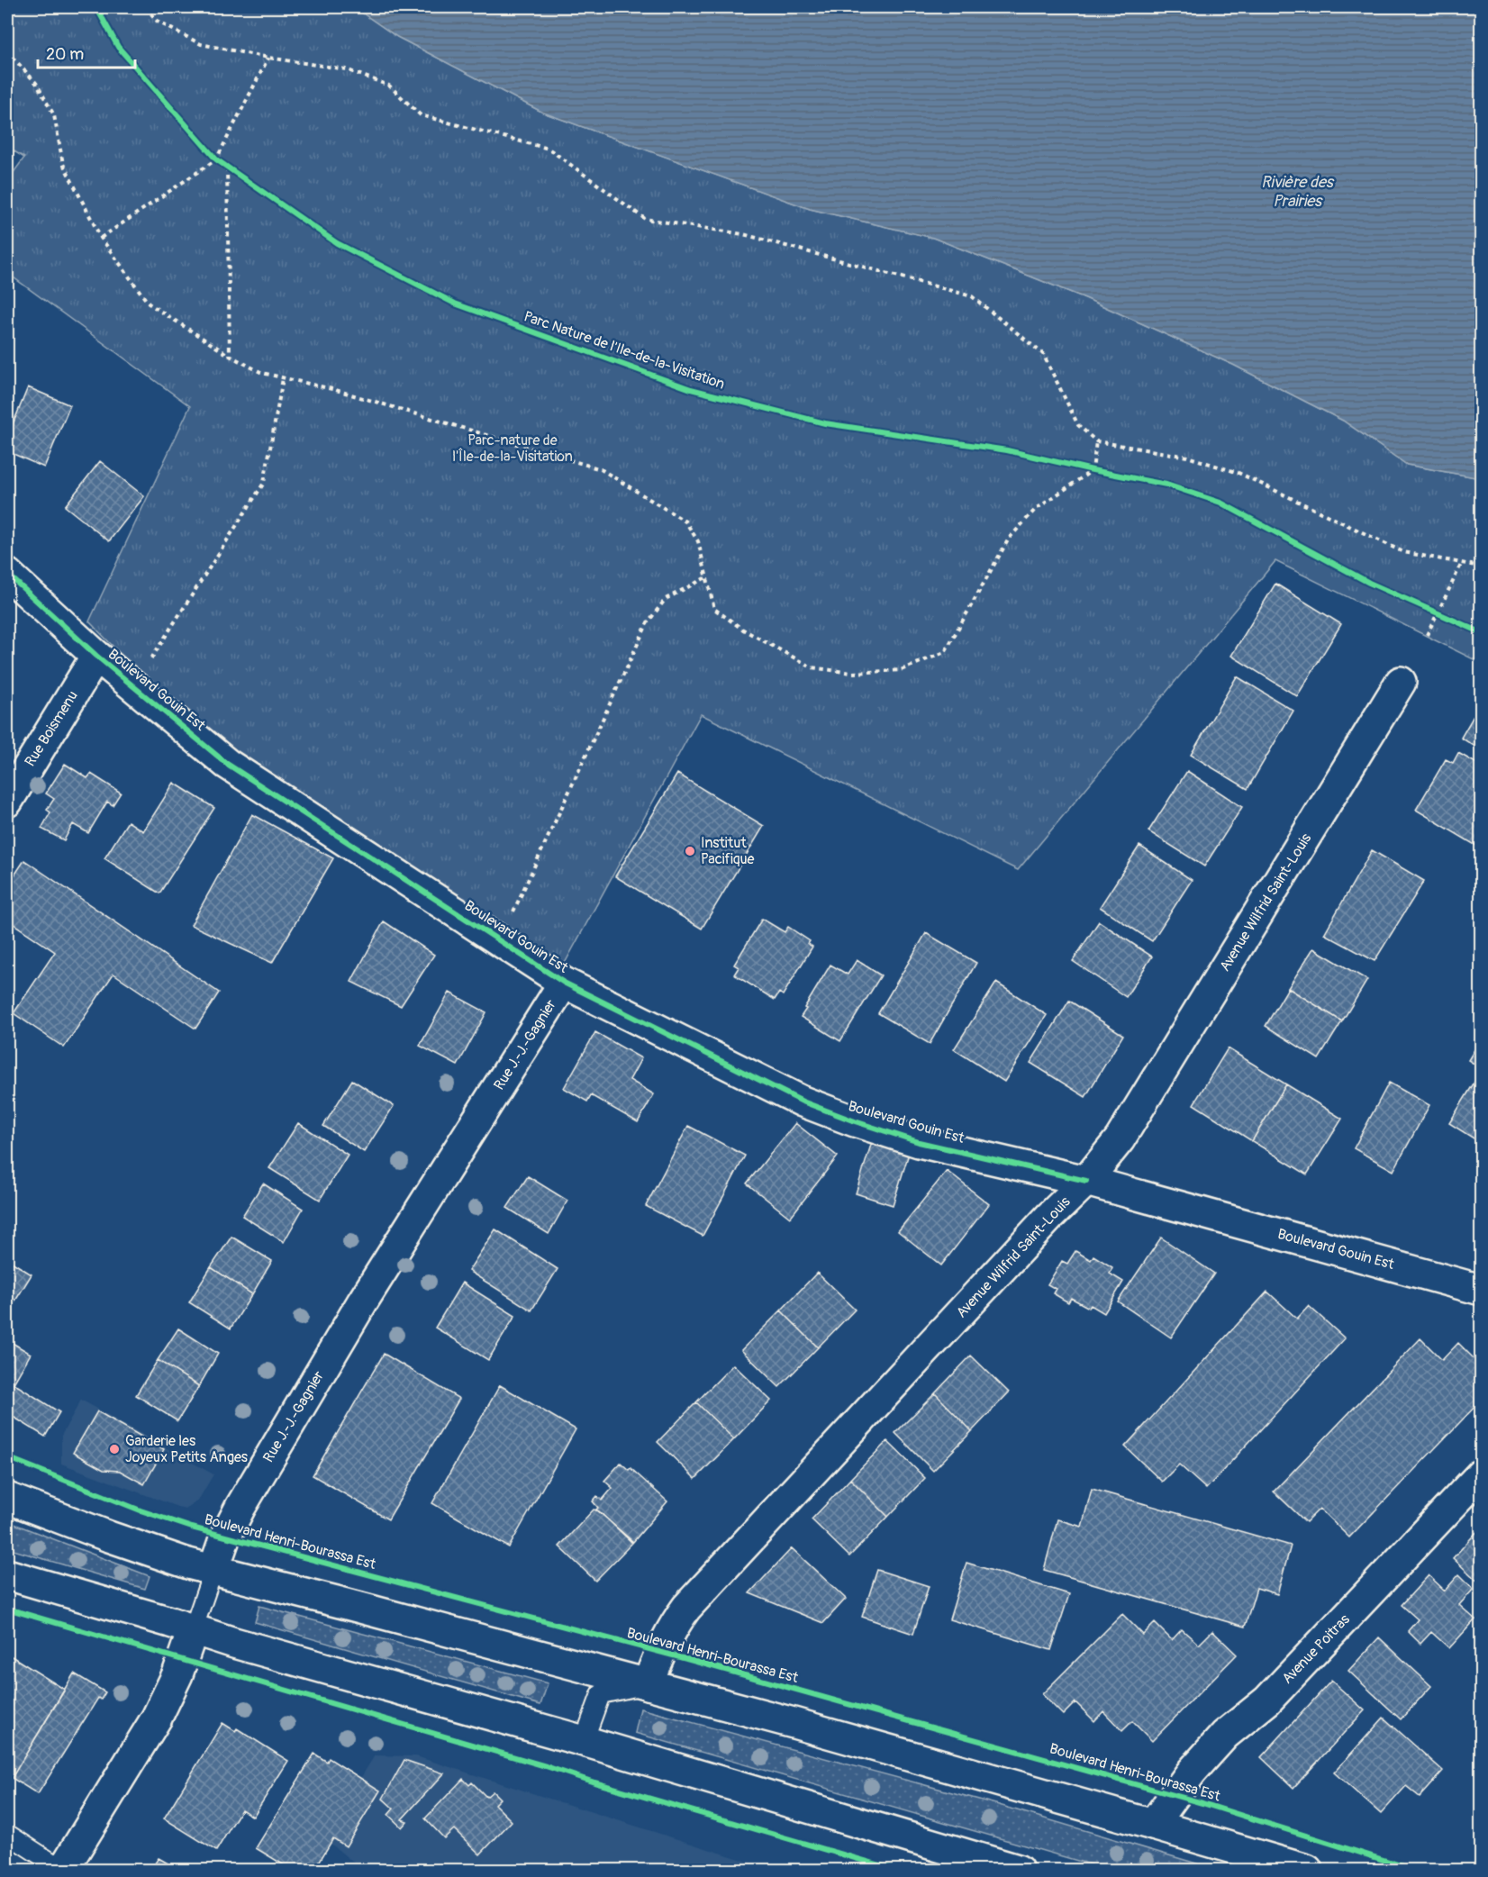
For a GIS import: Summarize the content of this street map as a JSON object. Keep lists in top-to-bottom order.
{
  "streets": {
    "street": [
      "Boulevard Gouin Est",
      "Rue Boismenu",
      "Avenue Wilfrid Saint-Louis",
      "Rue J.-J.-Gagnier",
      "Avenue Poitras"
    ],
    "cycle path": ["Parc Nature de l'Ile-de-la-Visitation", "Boulevard Henri-Bourassa Est"]
  },
  "crossings": [
    ["Boulevard Gouin Est", "Rue Boismenu"],
    ["Boulevard Gouin Est", "Avenue Wilfrid Saint-Louis"],
    ["Boulevard Gouin Est", "Rue J.-J.-Gagnier"]
  ],
  "water": ["Rivière des Prairies"],
  "parks": ["Parc-nature de l'Île-de-la-Visitation"],
  "places": ["Institut Pacifique", "Garderie les Joyeux Petits Anges"],
  "scale_bar": "20 m"
}
